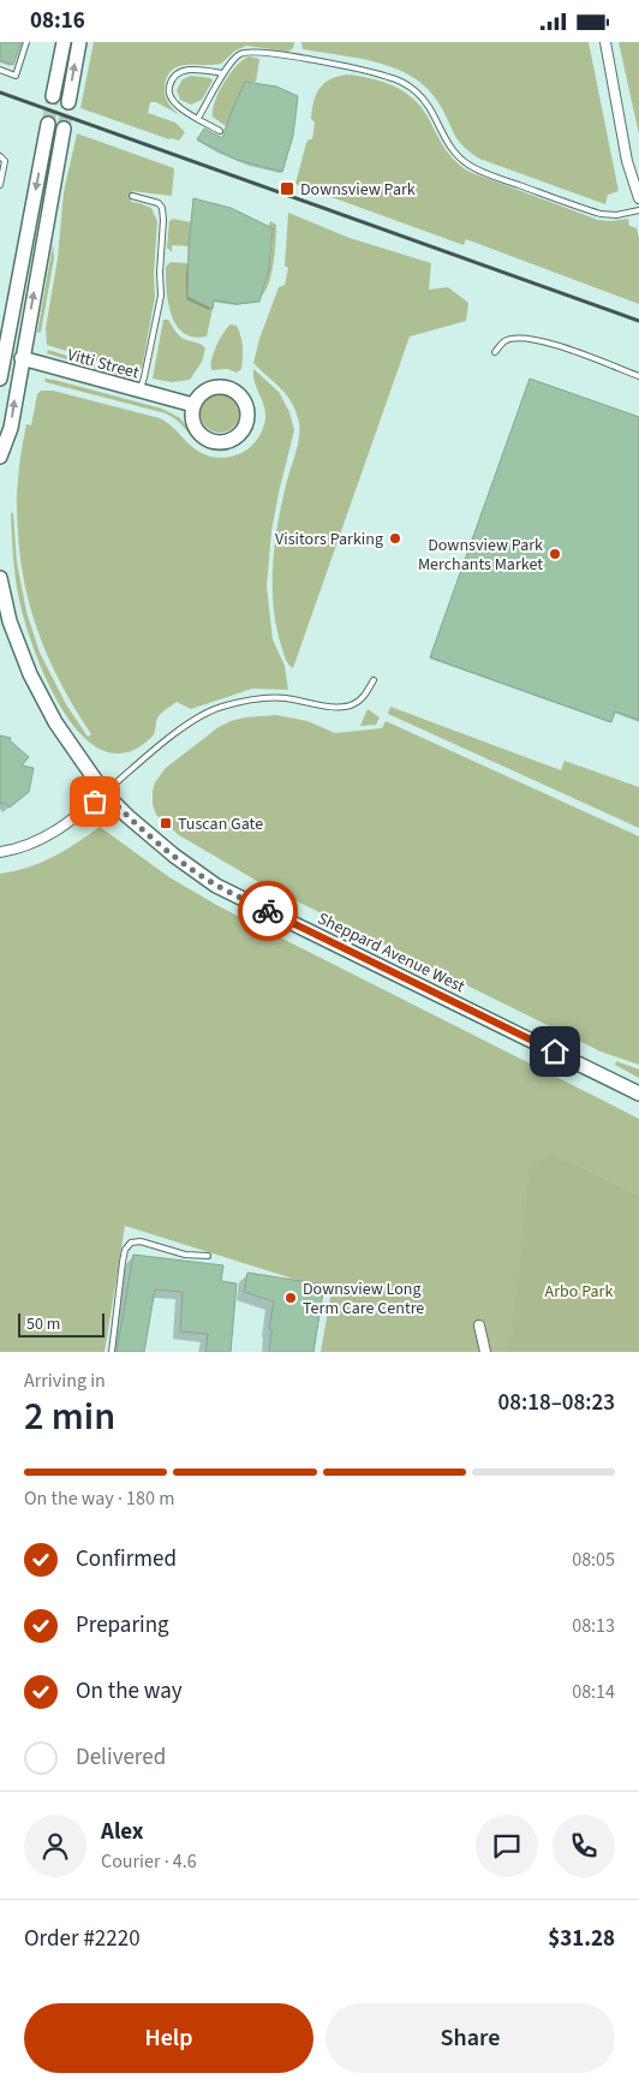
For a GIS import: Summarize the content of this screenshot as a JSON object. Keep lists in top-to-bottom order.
{
  "streets": {
    "main road": ["Vitti Street", "Sheppard Avenue West"]
  },
  "parks": ["Arbo Park"],
  "places": {
    "transit": ["Downsview Park", "Tuscan Gate"],
    "other": ["Visitors Parking", "Downsview Park Merchants Market", "Downsview Long Term Care Centre"]
  },
  "scale_bar": "50 m",
  "page": {
    "status": "08:16",
    "scale": "50 m",
    "heading": ["2 min", "Arriving in", "08:18–08:23"],
    "panel": [
      "Alex",
      "Courier · 4.6",
      "Order #2220",
      "$31.28"
    ],
    "bar": "On the way · 180 m",
    "list": [
      ["Confirmed", "08:05"],
      ["Preparing", "08:13"],
      ["On the way", "08:14"],
      "Delivered"
    ],
    "buttons": ["Help", "Share"]
  }
}
